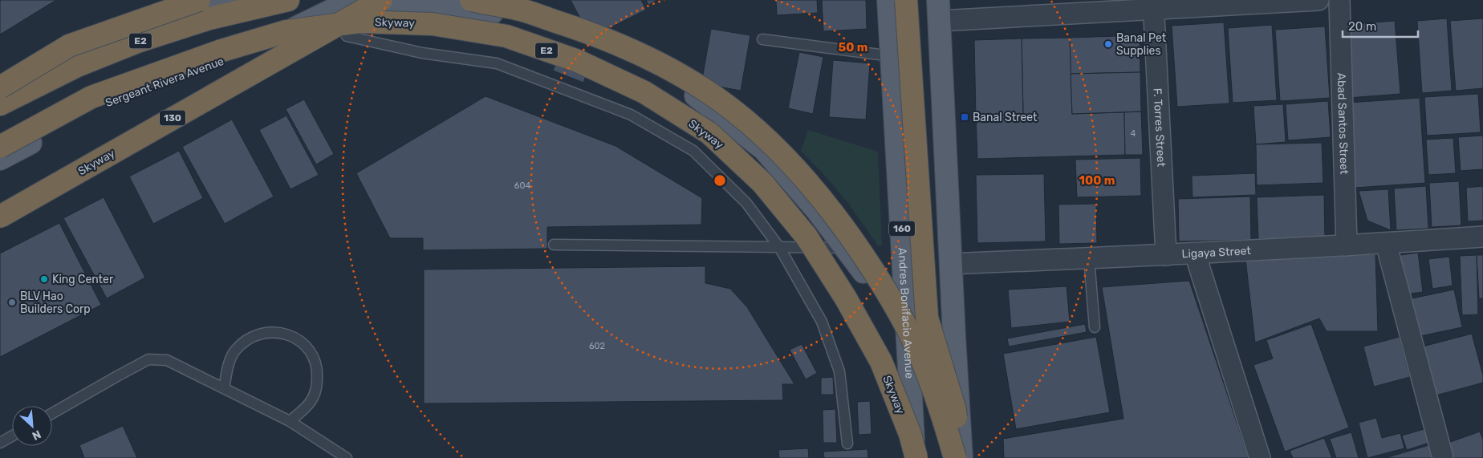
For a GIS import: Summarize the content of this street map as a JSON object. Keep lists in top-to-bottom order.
{
  "streets": {
    "highway": ["Skyway", "E2"],
    "main road": [
      "Sergeant Rivera Avenue",
      "130",
      "160",
      "Andres Bonifacio Avenue"
    ],
    "street": ["Abad Santos Street", "F. Torres Street", "Ligaya Street"]
  },
  "crossings": [
    ["Skyway", "Andres Bonifacio Avenue"],
    ["Sergeant Rivera Avenue", "130"],
    ["Abad Santos Street", "Ligaya Street"],
    ["F. Torres Street", "Ligaya Street"]
  ],
  "places": {
    "other": ["Banal Pet Supplies", "King Center", "BLV Hao Builders Corp"],
    "transit": ["Banal Street"]
  },
  "house_numbers": ["4", "604", "602"],
  "scale_bar": "20 m",
  "north": "bottom right",
  "rings": ["50 m", "100 m"]
}
